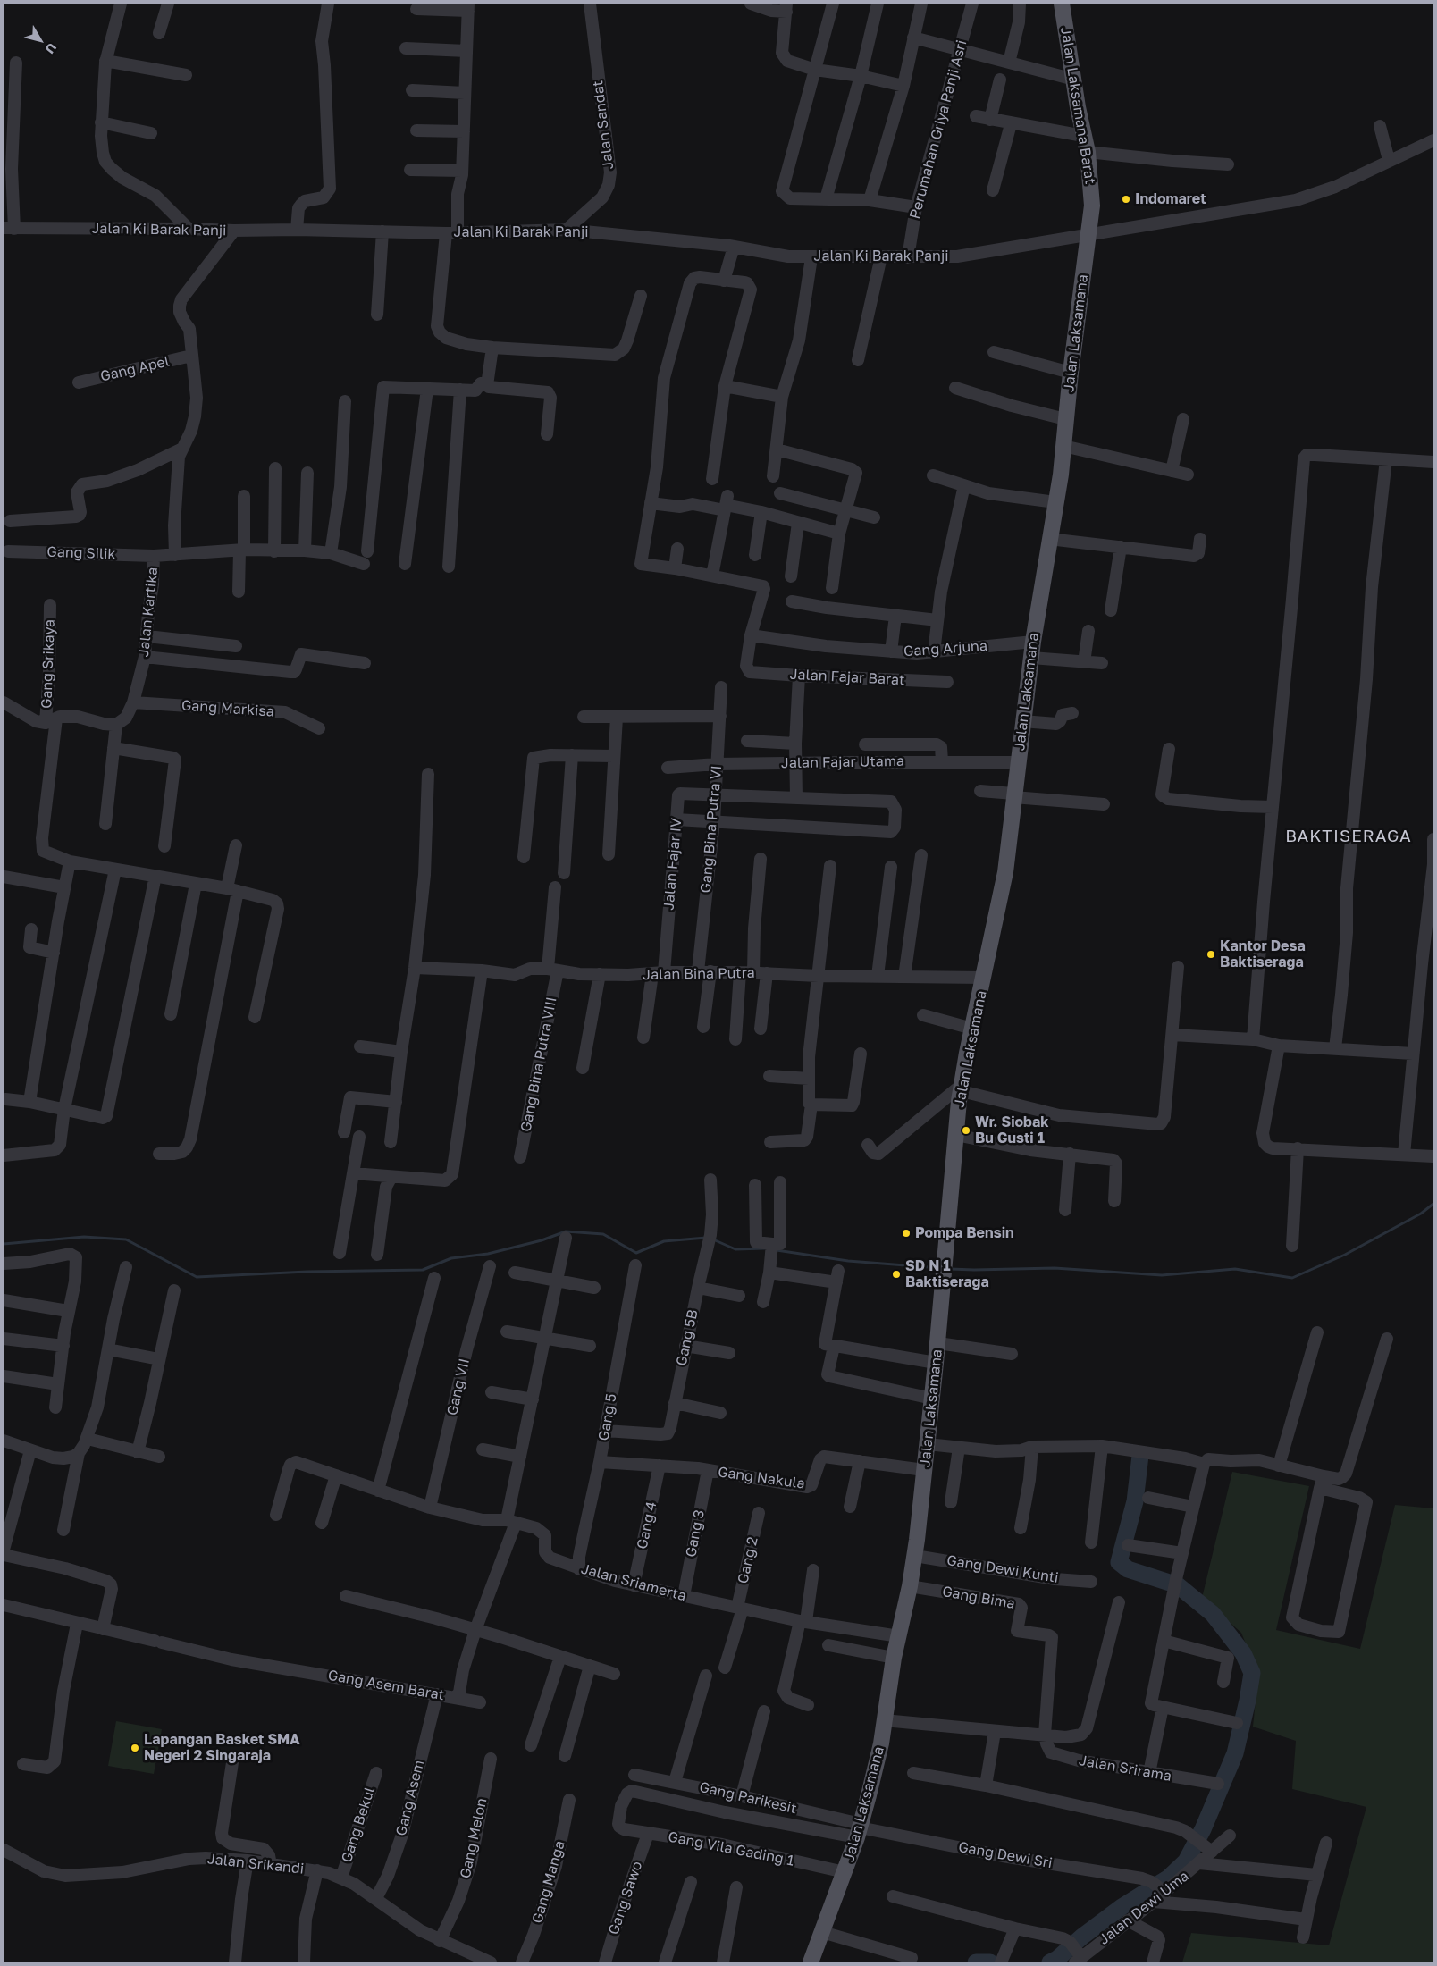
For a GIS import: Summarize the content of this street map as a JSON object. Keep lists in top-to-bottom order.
{
  "streets": {
    "main road": ["Jalan Laksamana Barat", "Jalan Laksamana"],
    "street": [
      "Jalan Sandat",
      "Perumahan Griya Panji Asri",
      "Jalan Ki Barak Panji",
      "Gang Apel",
      "Gang Silik",
      "Jalan Kartika",
      "Gang Arjuna",
      "Gang Srikaya",
      "Jalan Fajar Barat",
      "Gang Markisa",
      "Jalan Fajar Utama",
      "Gang Bina Putra VI",
      "Jalan Fajar IV",
      "Jalan Bina Putra",
      "Gang Bina Putra VIII",
      "Gang 5B",
      "Gang VII",
      "Gang 5",
      "Gang Nakula",
      "Gang 4",
      "Gang 3",
      "Gang 2",
      "Gang Dewi Kunti",
      "Jalan Sriamerta",
      "Gang Bima",
      "Gang Asem Barat",
      "Jalan Srirama",
      "Gang Asem",
      "Gang Parikesit",
      "Gang Bekul",
      "Gang Melon",
      "Gang Vila Gading 1",
      "Gang Dewi Sri",
      "Jalan Srikandi",
      "Gang Manga",
      "Gang Sawo",
      "Jalan Dewi Uma"
    ]
  },
  "crossings": [
    ["Jalan Laksamana Barat", "Jalan Ki Barak Panji"],
    ["Jalan Laksamana Barat", "Jalan Laksamana"],
    ["Jalan Sandat", "Jalan Ki Barak Panji"],
    ["Perumahan Griya Panji Asri", "Jalan Ki Barak Panji"],
    ["Jalan Ki Barak Panji", "Jalan Laksamana"],
    ["Jalan Ki Barak Panji", "Jalan Kartika"],
    ["Jalan Laksamana", "Gang Arjuna"],
    ["Jalan Laksamana", "Jalan Fajar Utama"],
    ["Jalan Laksamana", "Jalan Bina Putra"],
    ["Jalan Laksamana", "Gang Nakula"],
    ["Jalan Laksamana", "Gang Dewi Kunti"],
    ["Jalan Laksamana", "Jalan Sriamerta"],
    ["Jalan Laksamana", "Gang Bima"],
    ["Jalan Laksamana", "Jalan Srirama"],
    ["Jalan Laksamana", "Gang Parikesit"],
    ["Jalan Laksamana", "Gang Vila Gading 1"],
    ["Jalan Laksamana", "Gang Dewi Sri"],
    ["Gang Apel", "Jalan Kartika"],
    ["Gang Silik", "Jalan Kartika"],
    ["Jalan Kartika", "Gang Markisa"],
    ["Jalan Fajar Utama", "Gang Bina Putra VI"],
    ["Gang Bina Putra VI", "Jalan Fajar IV"],
    ["Gang Bina Putra VI", "Jalan Bina Putra"],
    ["Jalan Fajar IV", "Jalan Bina Putra"],
    ["Jalan Bina Putra", "Gang Bina Putra VIII"],
    ["Gang 5B", "Gang 5"],
    ["Gang VII", "Jalan Sriamerta"],
    ["Gang 5", "Gang Nakula"],
    ["Gang 5", "Jalan Sriamerta"],
    ["Gang Nakula", "Gang 4"],
    ["Gang Nakula", "Gang 3"],
    ["Gang 4", "Jalan Sriamerta"],
    ["Gang 3", "Jalan Sriamerta"],
    ["Gang 2", "Jalan Sriamerta"],
    ["Jalan Sriamerta", "Gang Asem Barat"],
    ["Gang Bima", "Jalan Srirama"],
    ["Gang Asem Barat", "Gang Asem"],
    ["Gang Asem", "Jalan Srikandi"],
    ["Gang Parikesit", "Gang Vila Gading 1"],
    ["Gang Parikesit", "Gang Dewi Sri"],
    ["Gang Bekul", "Jalan Srikandi"],
    ["Gang Melon", "Jalan Srikandi"],
    ["Gang Vila Gading 1", "Gang Dewi Sri"],
    ["Gang Vila Gading 1", "Gang Sawo"],
    ["Gang Dewi Sri", "Jalan Dewi Uma"]
  ],
  "districts": ["BAKTISERAGA"],
  "places": [
    "Indomaret",
    "Kantor Desa Baktiseraga",
    "Wr. Siobak Bu Gusti 1",
    "Pompa Bensin",
    "SD N 1 Baktiseraga",
    "Lapangan Basket SMA Negeri 2 Singaraja"
  ],
  "north": "bottom right"
}
